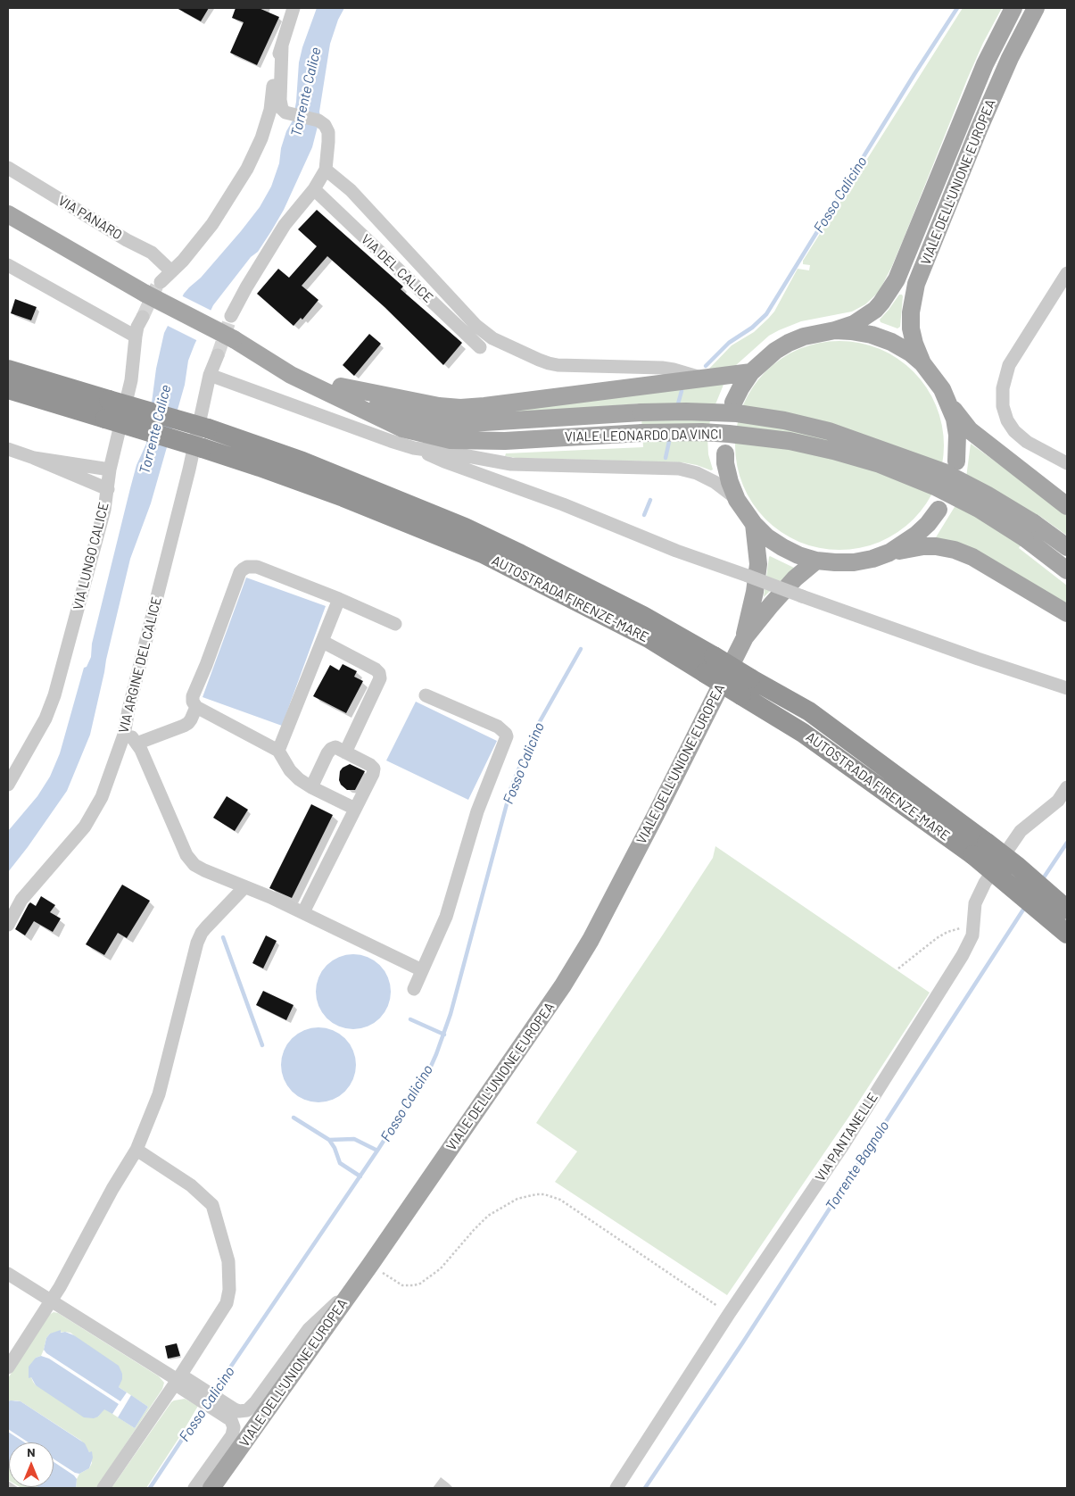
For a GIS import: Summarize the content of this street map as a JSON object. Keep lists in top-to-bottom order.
{
  "streets": {
    "highway": ["AUTOSTRADA FIRENZE-MARE"],
    "main road": ["VIALE DELL'UNIONE EUROPEA", "VIALE LEONARDO DA VINCI"],
    "street": [
      "VIA PANARO",
      "VIA DEL CALICE",
      "VIA LUNGO CALICE",
      "VIA ARGINE DEL CALICE",
      "VIA PANTANELLE"
    ]
  },
  "water": ["Torrente Calice", "Fosso Calicino", "Torrente Bagnolo"],
  "north": "top"
}
